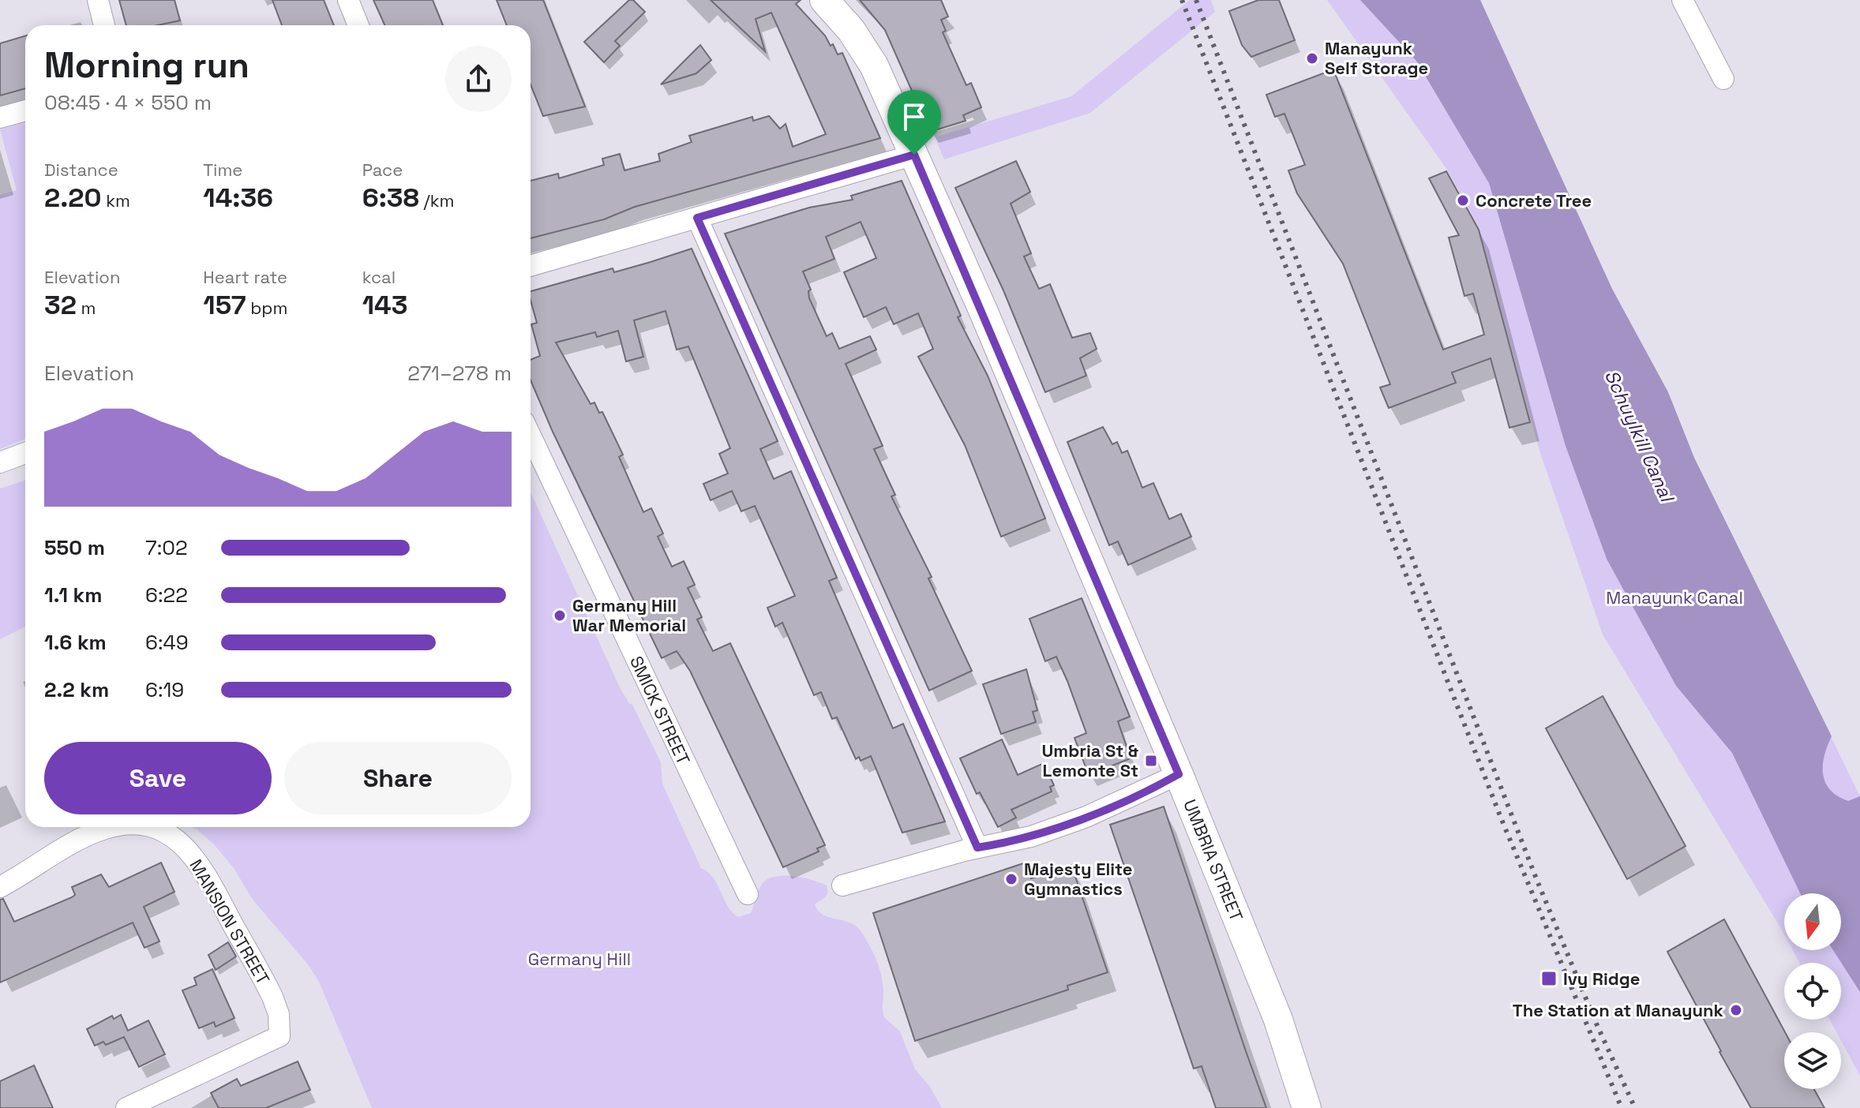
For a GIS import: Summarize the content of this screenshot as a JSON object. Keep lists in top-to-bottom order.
{
  "streets": {
    "main road": ["UMBRIA STREET"],
    "street": ["SMICK STREET", "MANSION STREET"]
  },
  "water": ["Schuylkill Canal"],
  "parks": ["Manayunk Canal", "Germany Hill"],
  "places": {
    "other": [
      "Manayunk Self Storage",
      "Concrete Tree",
      "Germany Hill War Memorial",
      "Majesty Elite Gymnastics",
      "The Station at Manayunk"
    ],
    "transit": ["Umbria St & Lemonte St", "Ivy Ridge"]
  },
  "north": "bottom",
  "page": {
    "heading": ["Morning run", "08:45 · 4 × 550 m"],
    "stats": [
      ["Distance", "2.20 km"],
      ["Time", "14:36"],
      ["Pace", "6:38 /km"],
      ["Elevation", "32 m"],
      ["Heart rate", "157 bpm"],
      ["kcal", "143"]
    ],
    "chart": ["Elevation", "271–278 m"],
    "list": [
      {
        "name": "550 m",
        "note": "7:02"
      },
      {
        "name": "1.1 km",
        "note": "6:22"
      },
      {
        "name": "1.6 km",
        "note": "6:49"
      },
      {
        "name": "2.2 km",
        "note": "6:19"
      }
    ],
    "buttons": ["Save", "Share"]
  }
}
